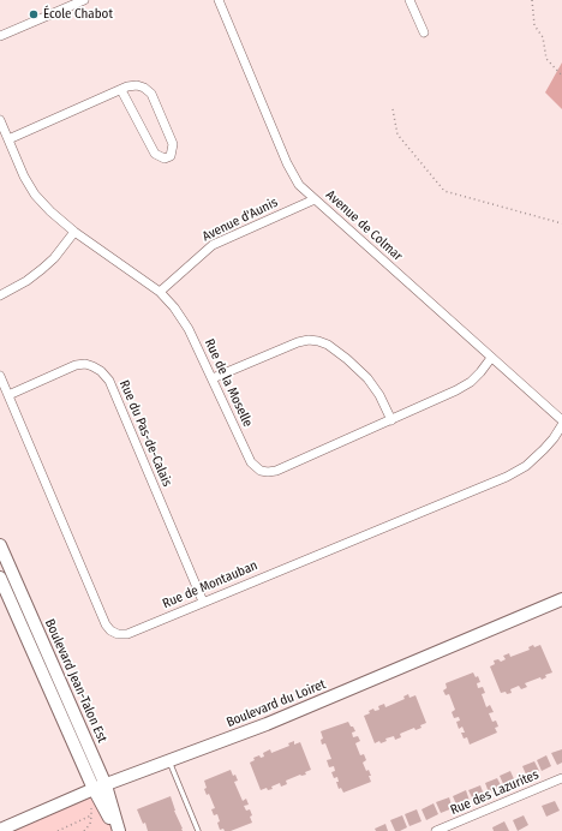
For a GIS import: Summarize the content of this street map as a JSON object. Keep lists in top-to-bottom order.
{
  "streets": {
    "street": [
      "Avenue d'Aunis",
      "Avenue de Colmar",
      "Rue de la Moselle",
      "Rue du Pas-de-Calais",
      "Rue de Montauban",
      "Boulevard Jean-Talon Est",
      "Boulevard du Loiret",
      "Rue des Lazurites"
    ]
  },
  "crossings": [
    ["Avenue d'Aunis", "Avenue de Colmar"],
    ["Avenue d'Aunis", "Rue de la Moselle"],
    ["Avenue de Colmar", "Rue de la Moselle"],
    ["Rue du Pas-de-Calais", "Rue de Montauban"],
    ["Boulevard Jean-Talon Est", "Boulevard du Loiret"]
  ],
  "places": ["École Chabot"]
}
